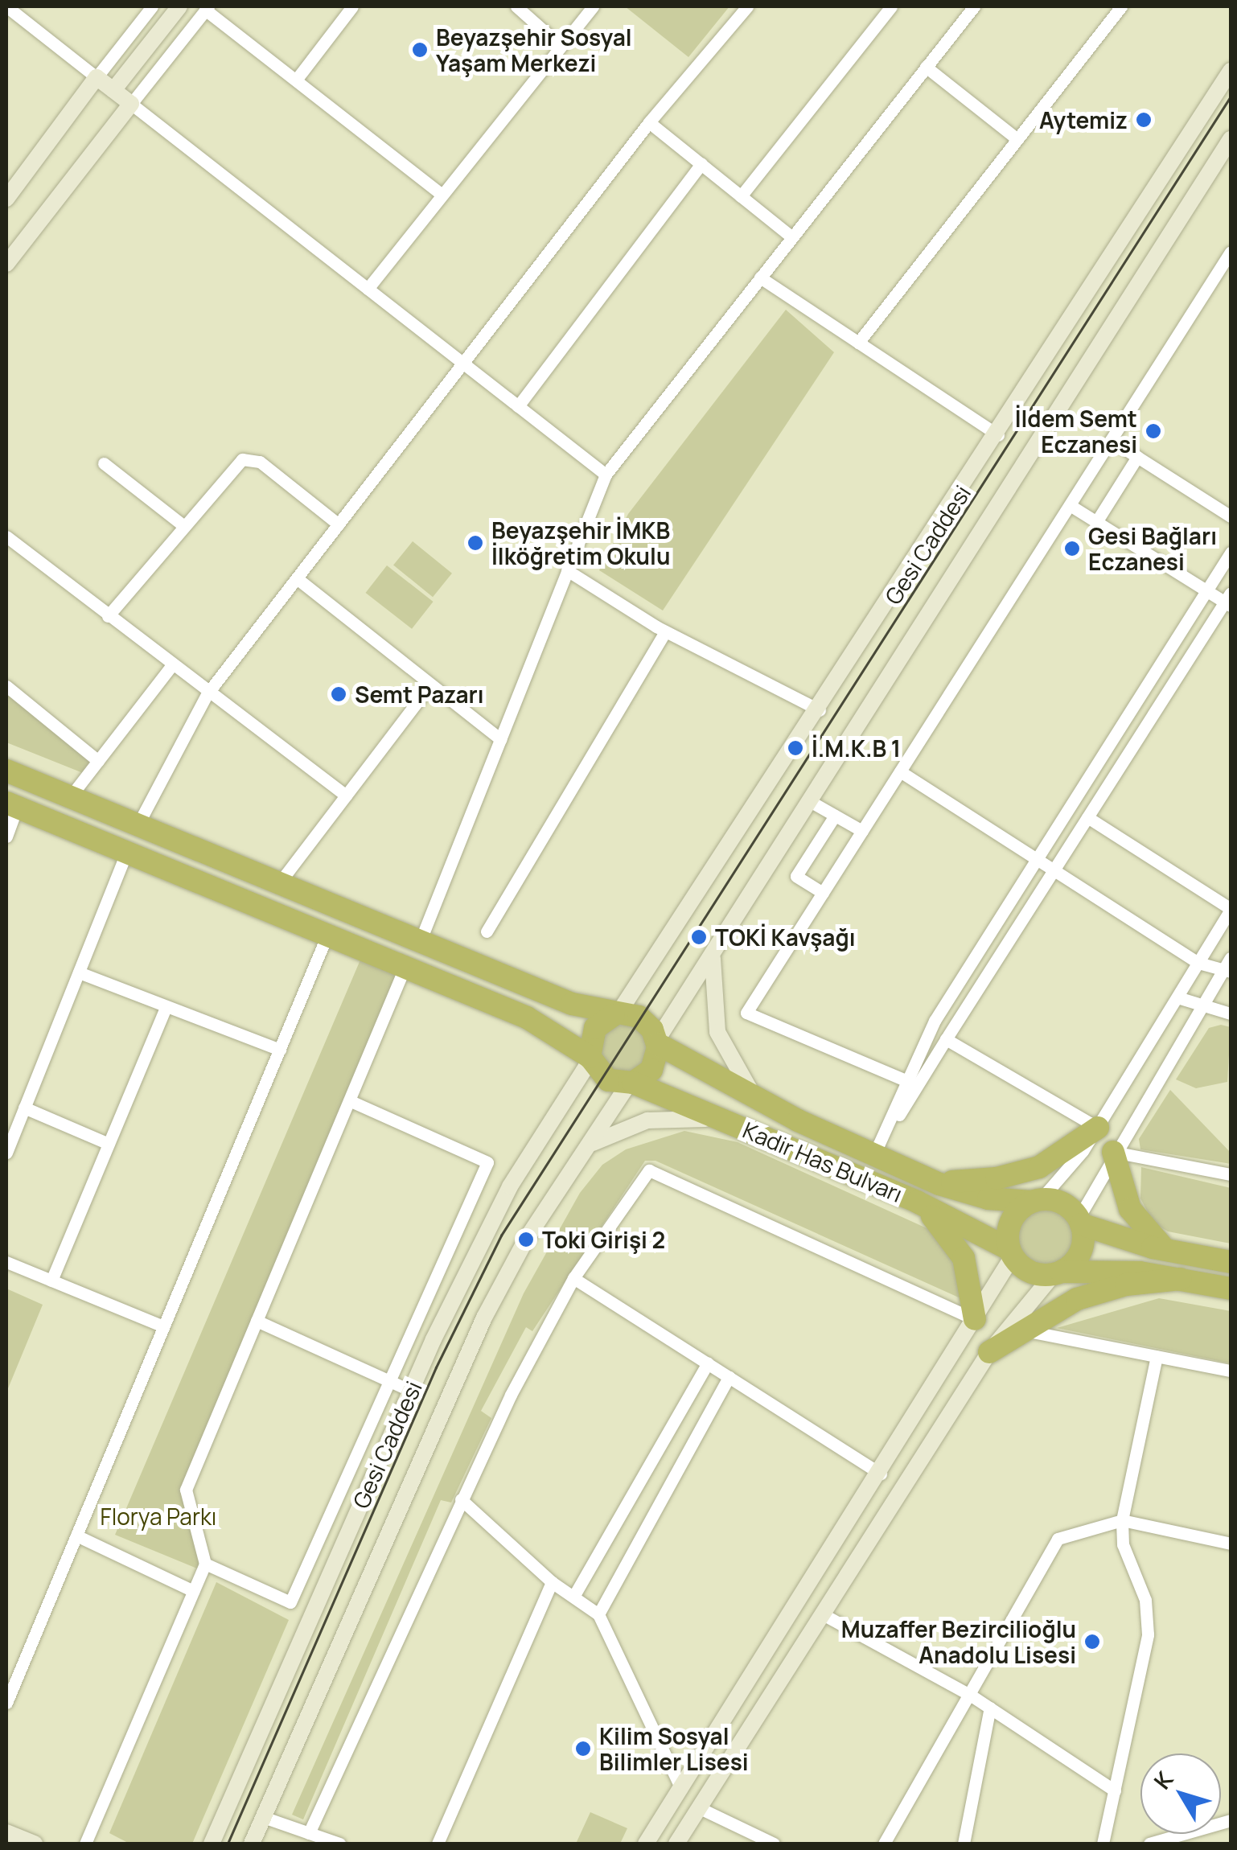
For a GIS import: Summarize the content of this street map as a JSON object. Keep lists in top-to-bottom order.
{
  "streets": {
    "highway": ["Kadir Has Bulvarı"],
    "main road": ["Gesi Caddesi"]
  },
  "crossings": [
    ["Gesi Caddesi", "Kadir Has Bulvarı"]
  ],
  "parks": ["Florya Parkı"],
  "places": [
    "Beyazşehir Sosyal Yaşam Merkezi",
    "Aytemiz",
    "İldem Semt Eczanesi",
    "Beyazşehir İMKB İlköğretim Okulu",
    "Gesi Bağları Eczanesi",
    "Semt Pazarı",
    "İ.M.K.B 1",
    "TOKİ Kavşağı",
    "Toki Girişi 2",
    "Muzaffer Bezircilioğlu Anadolu Lisesi",
    "Kilim Sosyal Bilimler Lisesi"
  ],
  "north": "top left"
}
